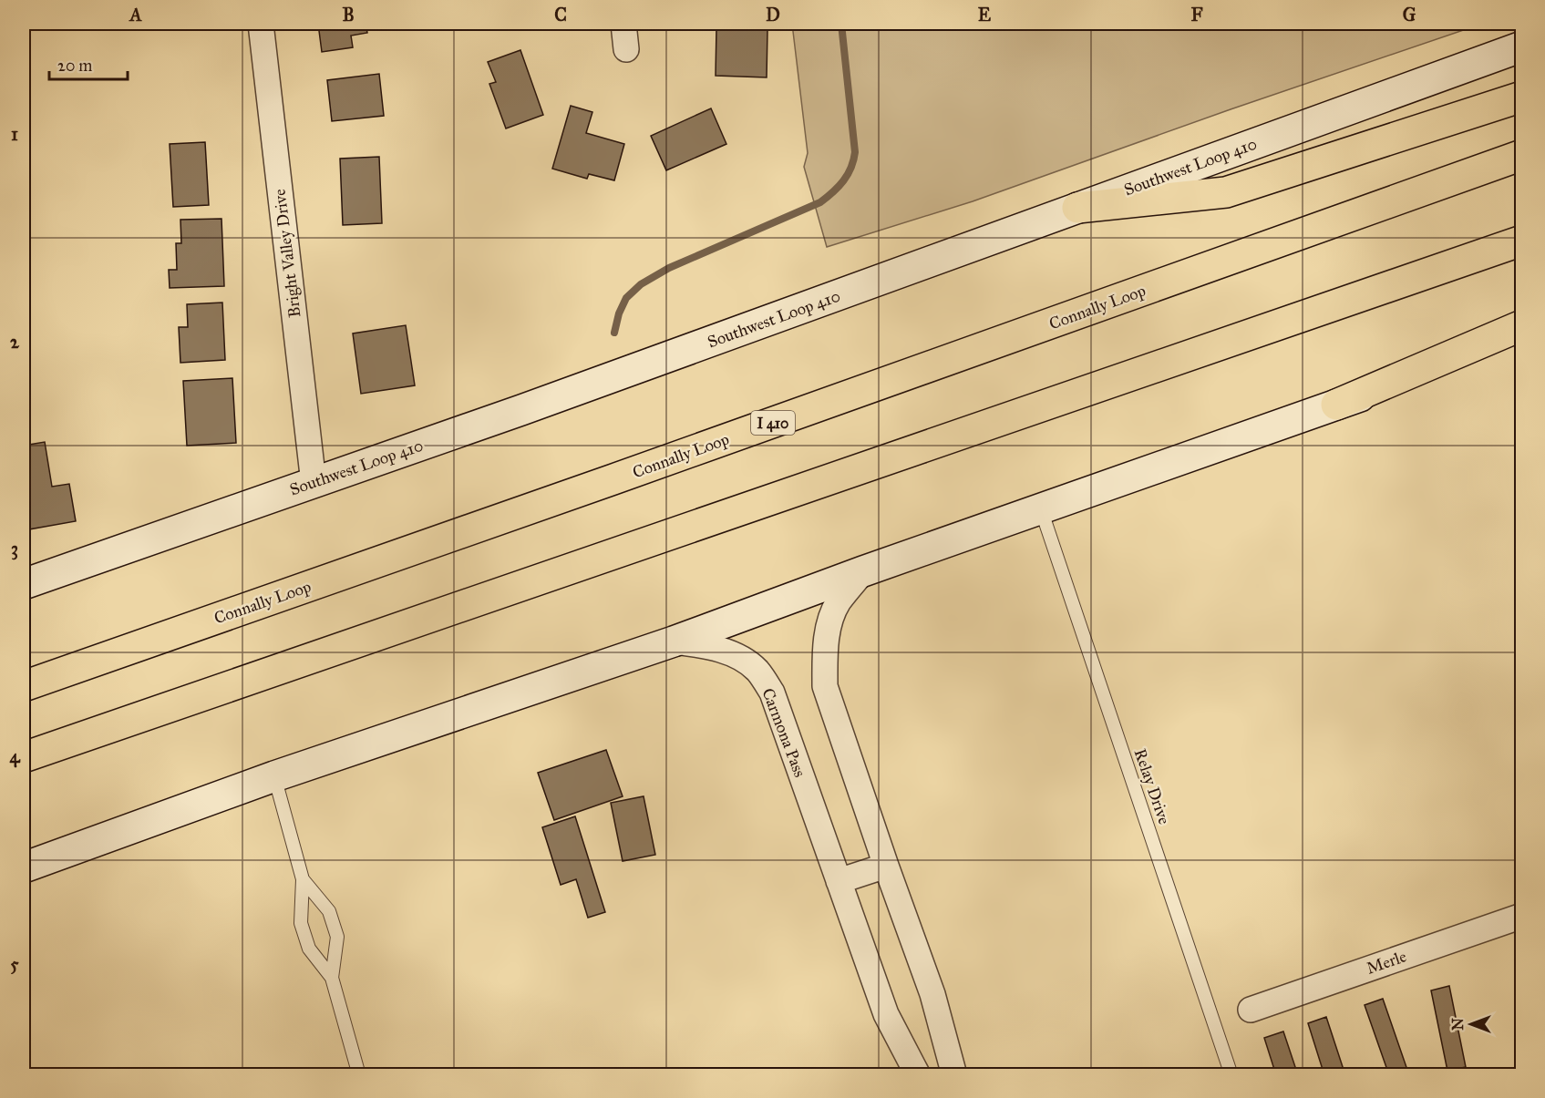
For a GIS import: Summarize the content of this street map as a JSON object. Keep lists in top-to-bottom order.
{
  "streets": {
    "highway": ["Connally Loop", "I 410"],
    "main road": ["Southwest Loop 410"],
    "street": ["Bright Valley Drive", "Carmona Pass", "Merle"],
    "lane": ["Relay Drive"]
  },
  "crossings": [
    ["Southwest Loop 410", "Bright Valley Drive"]
  ],
  "scale_bar": "20 m",
  "north": "left",
  "grid": {
    "columns": [
      "A",
      "B",
      "C",
      "D",
      "E",
      "F",
      "G"
    ],
    "rows": [
      "1",
      "2",
      "3",
      "4",
      "5"
    ]
  }
}
